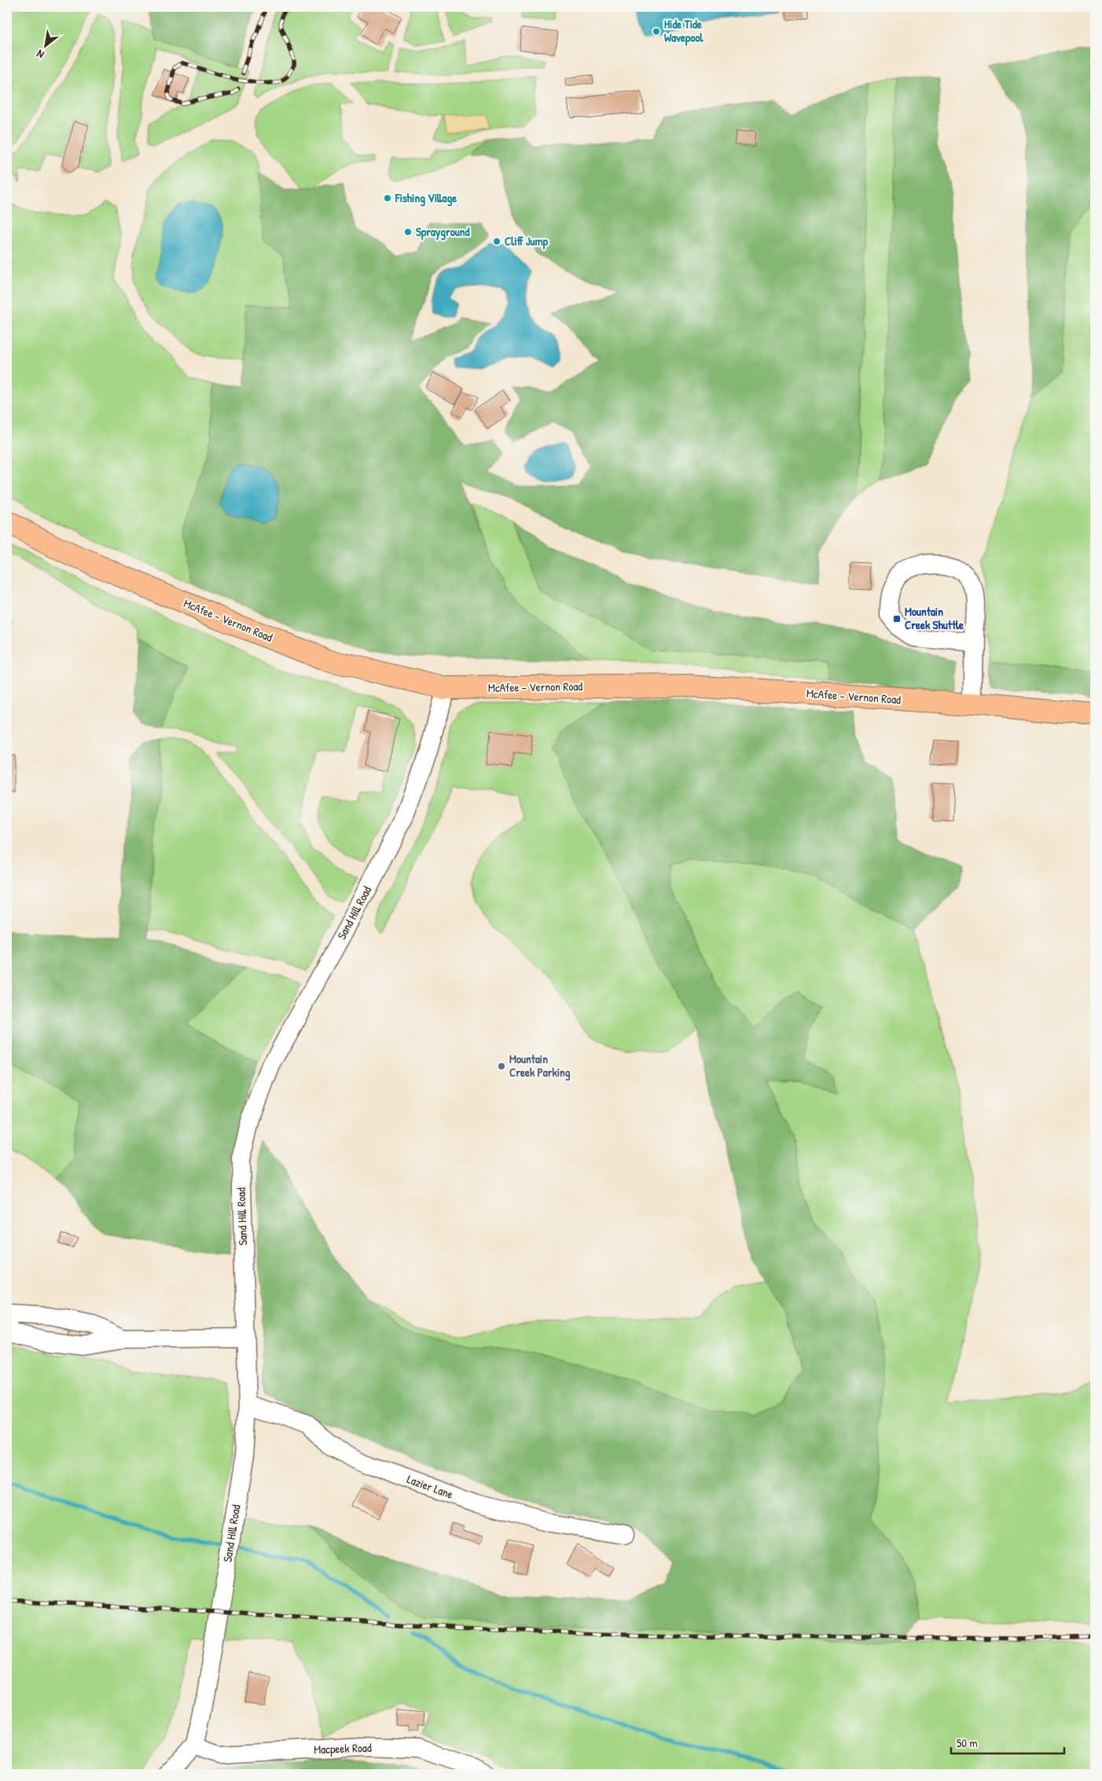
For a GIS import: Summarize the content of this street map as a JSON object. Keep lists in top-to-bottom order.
{
  "streets": {
    "main road": ["McAfee - Vernon Road"],
    "street": ["Sand Hill Road", "Lazier Lane", "Macpeek Road"]
  },
  "crossings": [
    ["McAfee - Vernon Road", "Sand Hill Road"],
    ["Sand Hill Road", "Lazier Lane"],
    ["Sand Hill Road", "Macpeek Road"]
  ],
  "places": {
    "other": [
      "Hide Tide Wavepool",
      "Fishing Village",
      "Sprayground",
      "Cliff Jump",
      "Mountain Creek Parking"
    ],
    "transit": ["Mountain Creek Shuttle"]
  },
  "scale_bar": "50 m",
  "north": "bottom left"
}
